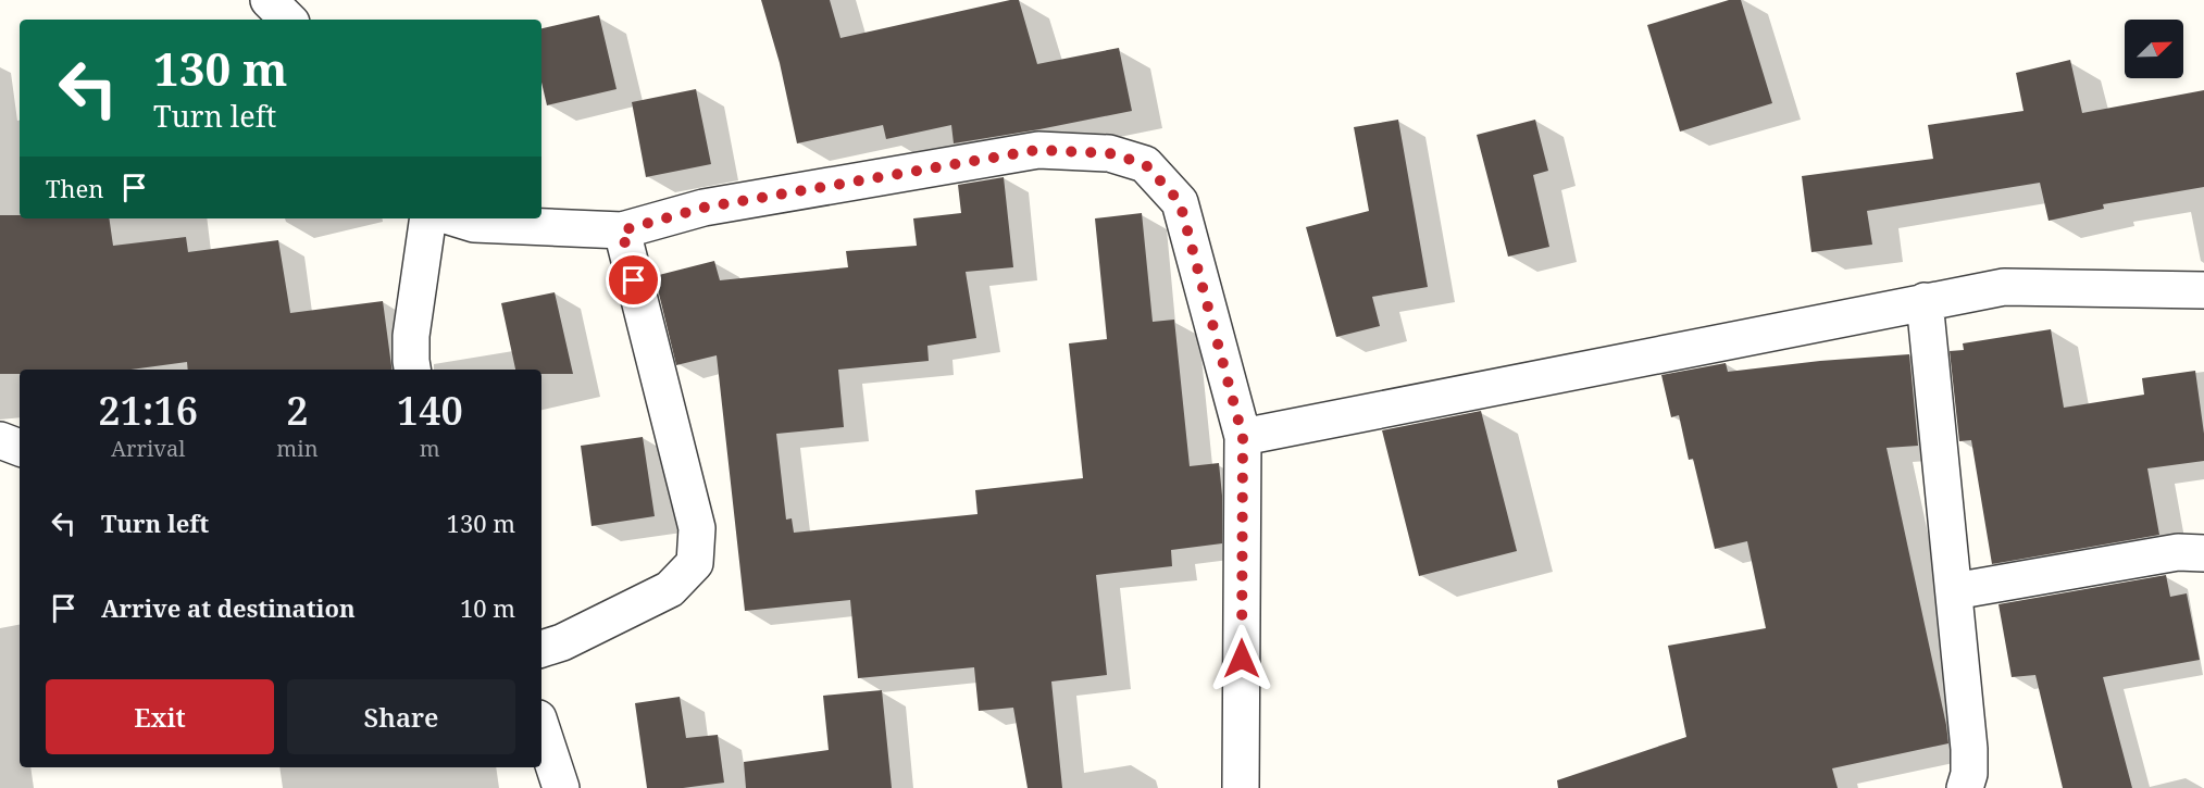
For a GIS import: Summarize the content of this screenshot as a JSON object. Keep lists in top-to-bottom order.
{
  "north": "top right",
  "page": {
    "turn": ["130 m", "Turn left"],
    "then": "Then",
    "eta": [
      "21:16",
      "Arrival",
      "2",
      "min",
      "140",
      "m"
    ],
    "list": [
      {
        "name": "Turn left",
        "value": "130 m"
      },
      {
        "name": "Arrive at destination",
        "value": "10 m"
      }
    ],
    "buttons": ["Exit", "Share"]
  }
}
